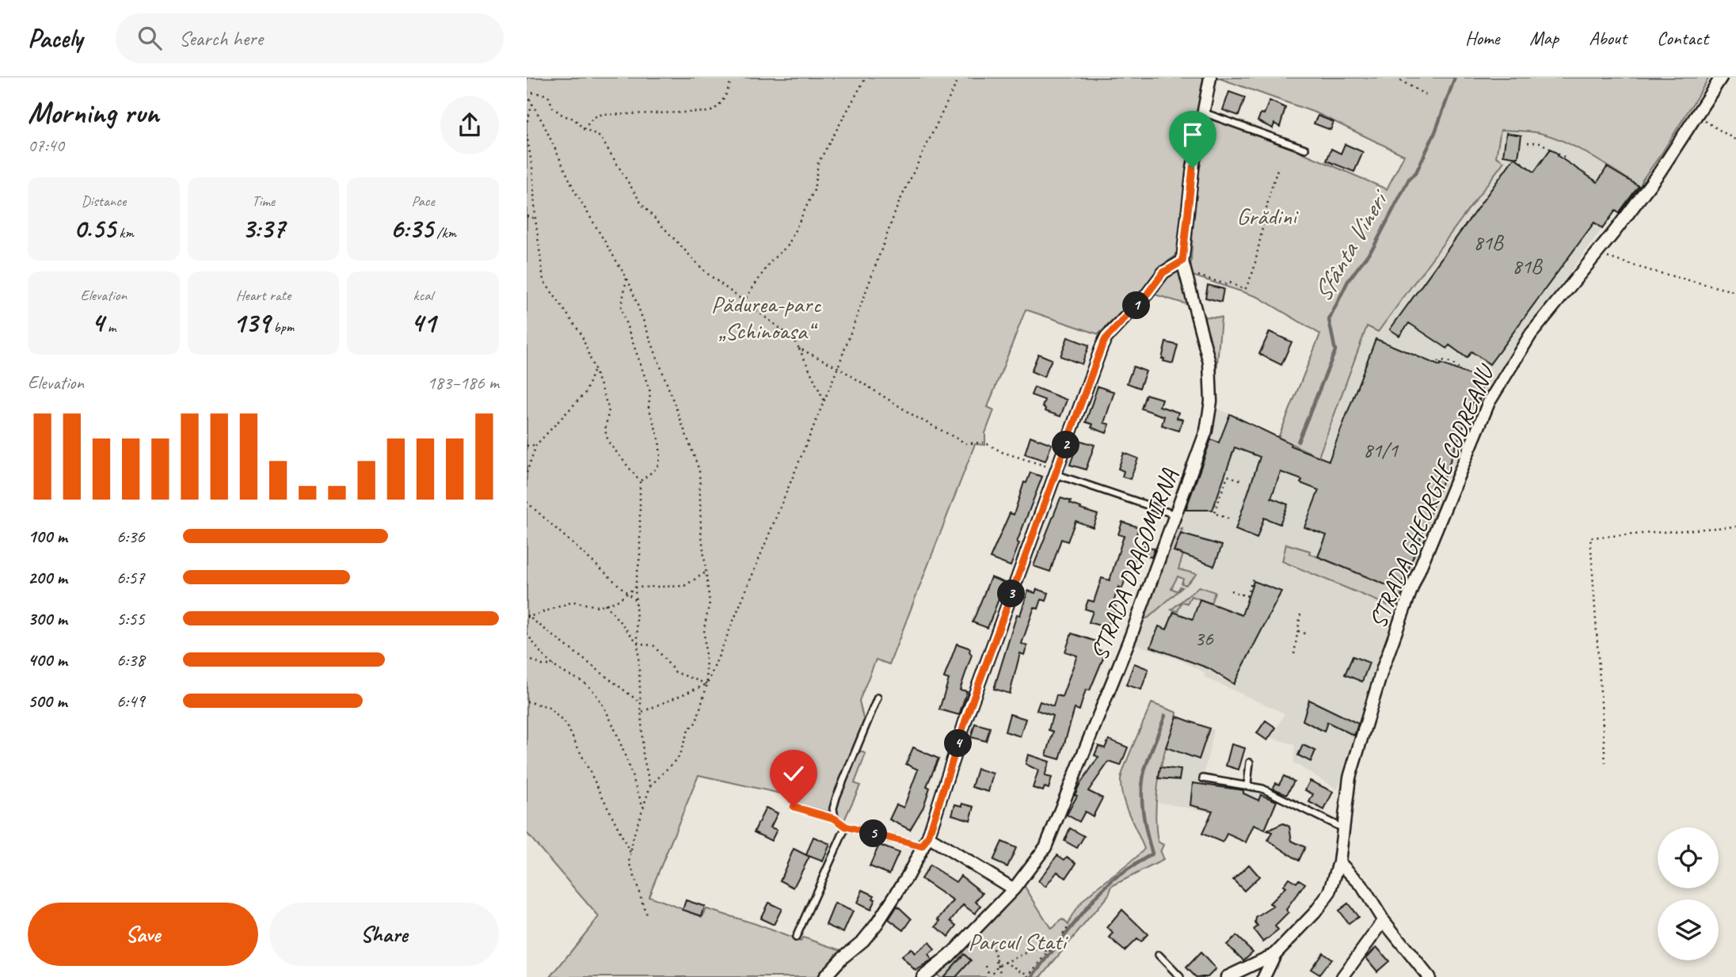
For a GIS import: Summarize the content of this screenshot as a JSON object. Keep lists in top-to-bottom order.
{
  "streets": {
    "street": ["STRADA GHEORGHE CODREANU", "STRADA DRAGOMIRNA"]
  },
  "water": ["Sfânta Vineri"],
  "parks": ["Grădini", "Pădurea-parc „Schinoasa“", "Parcul Stati"],
  "house_numbers": [
    "81B",
    "81B",
    "81/1",
    "36"
  ],
  "page": {
    "header": "Pacely",
    "search": "Search here",
    "nav": [
      "Home",
      "Map",
      "About",
      "Contact"
    ],
    "heading": ["Morning run", "07:40"],
    "stats": [
      ["Distance", "0.55 km"],
      ["Time", "3:37"],
      ["Pace", "6:35 /km"],
      ["Elevation", "4 m"],
      ["Heart rate", "139 bpm"],
      ["kcal", "41"]
    ],
    "pins": [
      "1",
      "2",
      "3",
      "4",
      "5"
    ],
    "chart": ["Elevation", "183–186 m"],
    "list": [
      {
        "name": "100 m",
        "note": "6:36"
      },
      {
        "name": "200 m",
        "note": "6:57"
      },
      {
        "name": "300 m",
        "note": "5:55"
      },
      {
        "name": "400 m",
        "note": "6:38"
      },
      {
        "name": "500 m",
        "note": "6:49"
      }
    ],
    "buttons": ["Save", "Share"]
  }
}
